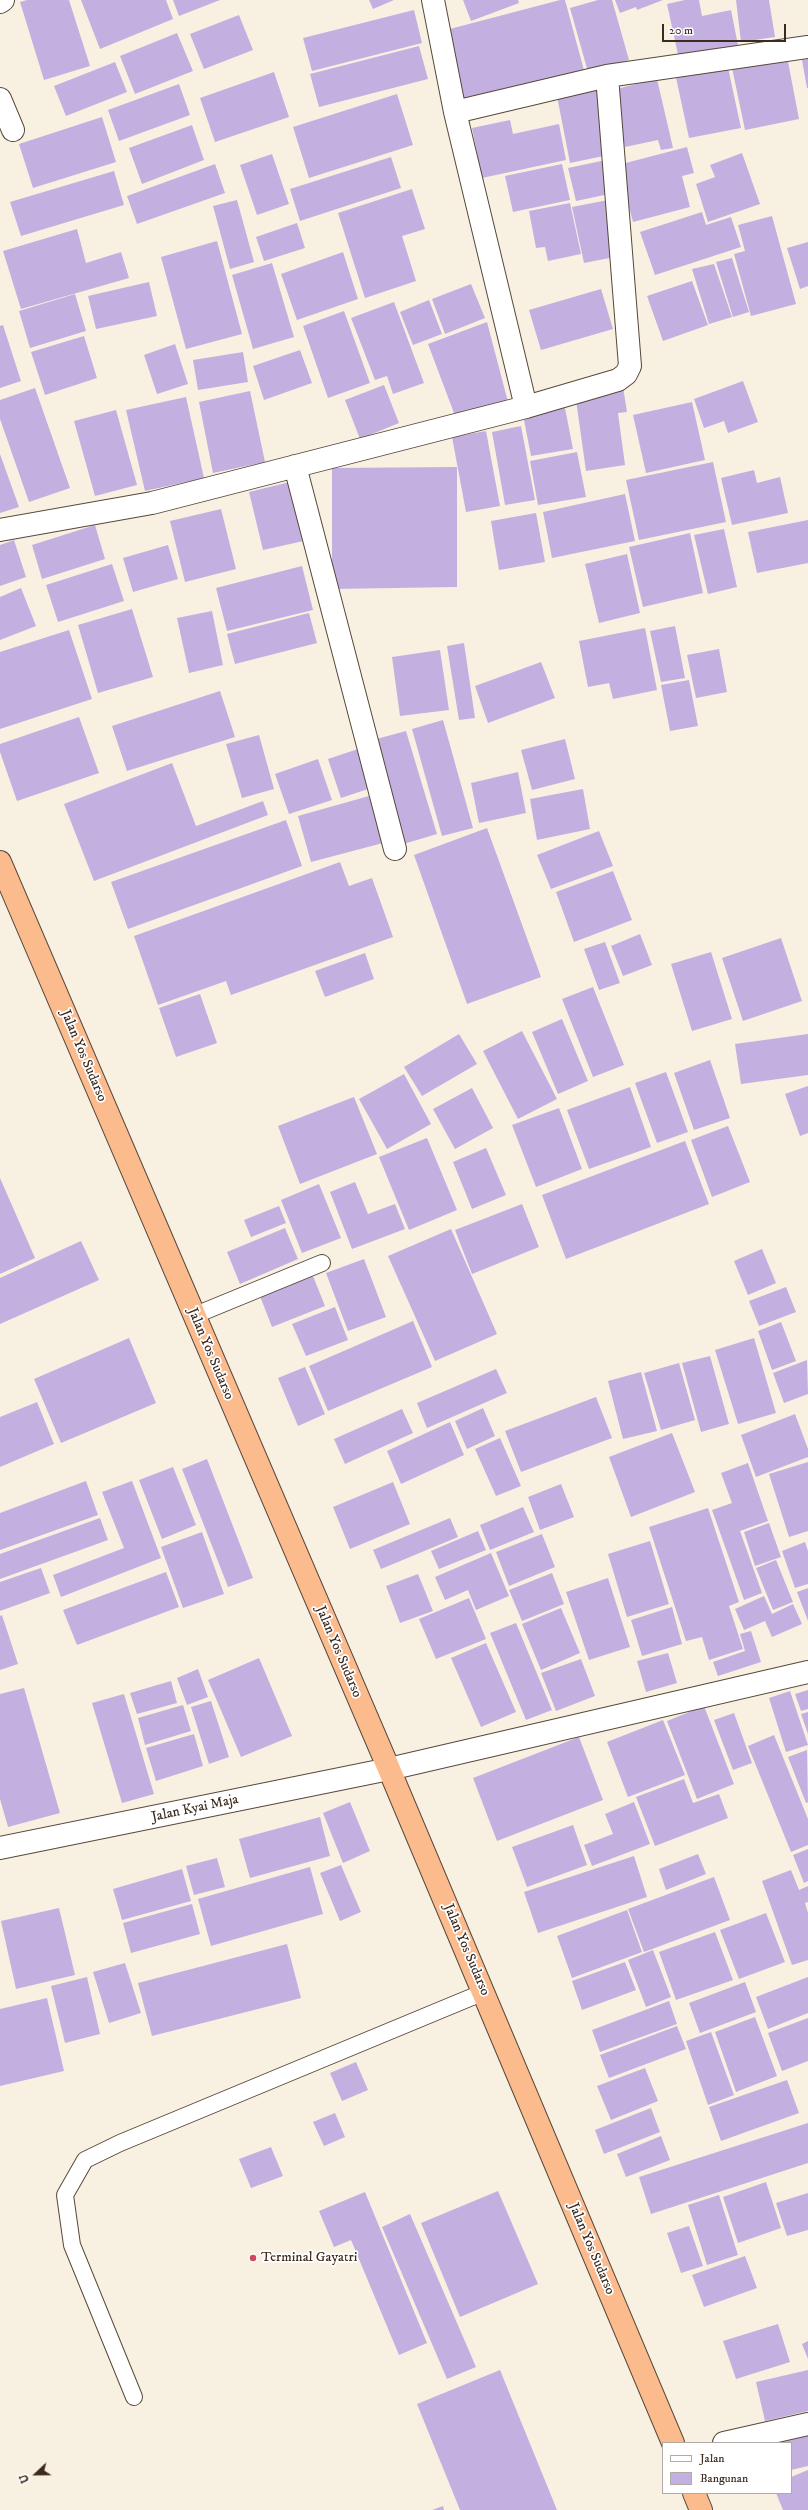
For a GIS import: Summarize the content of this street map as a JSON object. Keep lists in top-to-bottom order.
{
  "streets": {
    "highway": ["Jalan Yos Sudarso"],
    "street": ["Jalan Kyai Maja"]
  },
  "crossings": [
    ["Jalan Yos Sudarso", "Jalan Kyai Maja"]
  ],
  "places": ["Terminal Gayatri"],
  "legend": ["Jalan", "Bangunan"],
  "scale_bar": "20 m",
  "north": "left"
}
